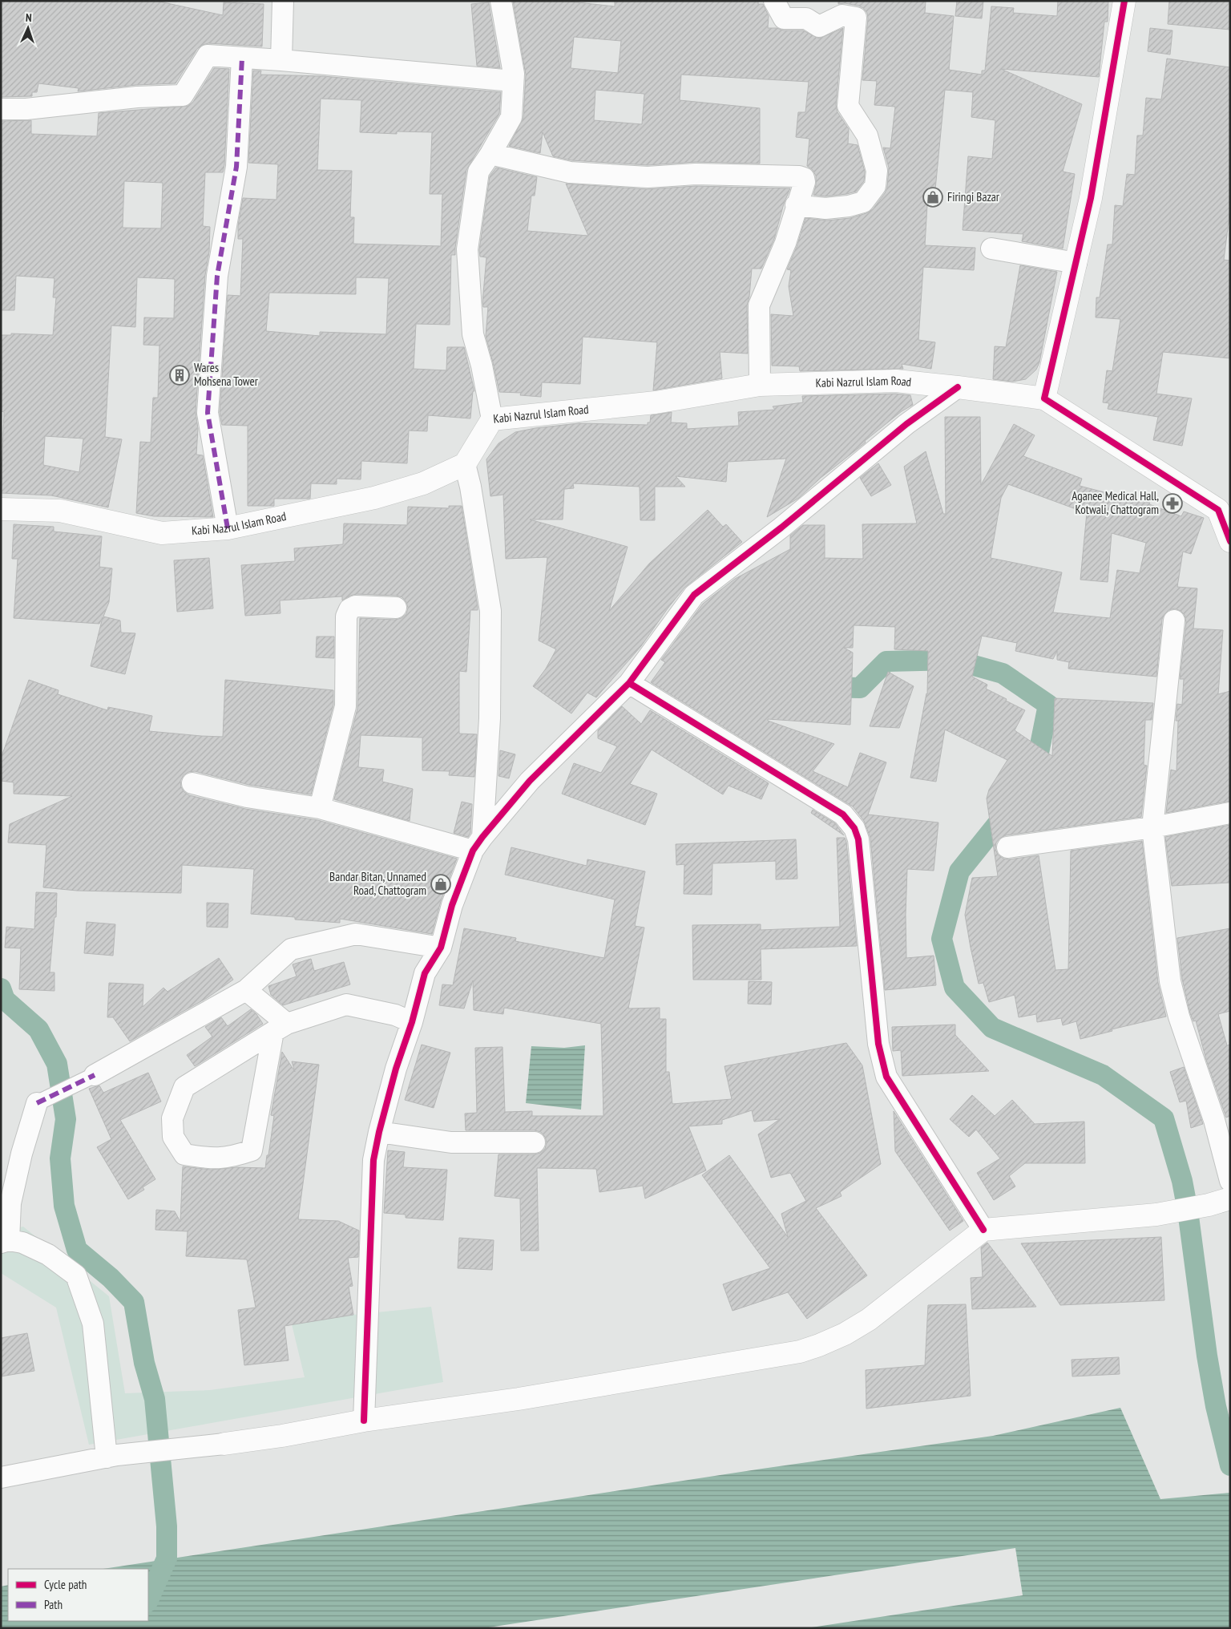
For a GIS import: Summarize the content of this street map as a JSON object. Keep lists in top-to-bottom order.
{
  "streets": {
    "main road": ["Kabi Nazrul Islam Road"]
  },
  "places": {
    "shop": ["Firingi Bazar", "Bandar Bitan, Unnamed Road, Chattogram"],
    "building": ["Wares Mohsena Tower"],
    "pharmacy": ["Aganee Medical Hall, Kotwali, Chattogram"]
  },
  "legend": ["Cycle path", "Path"],
  "north": "top"
}
